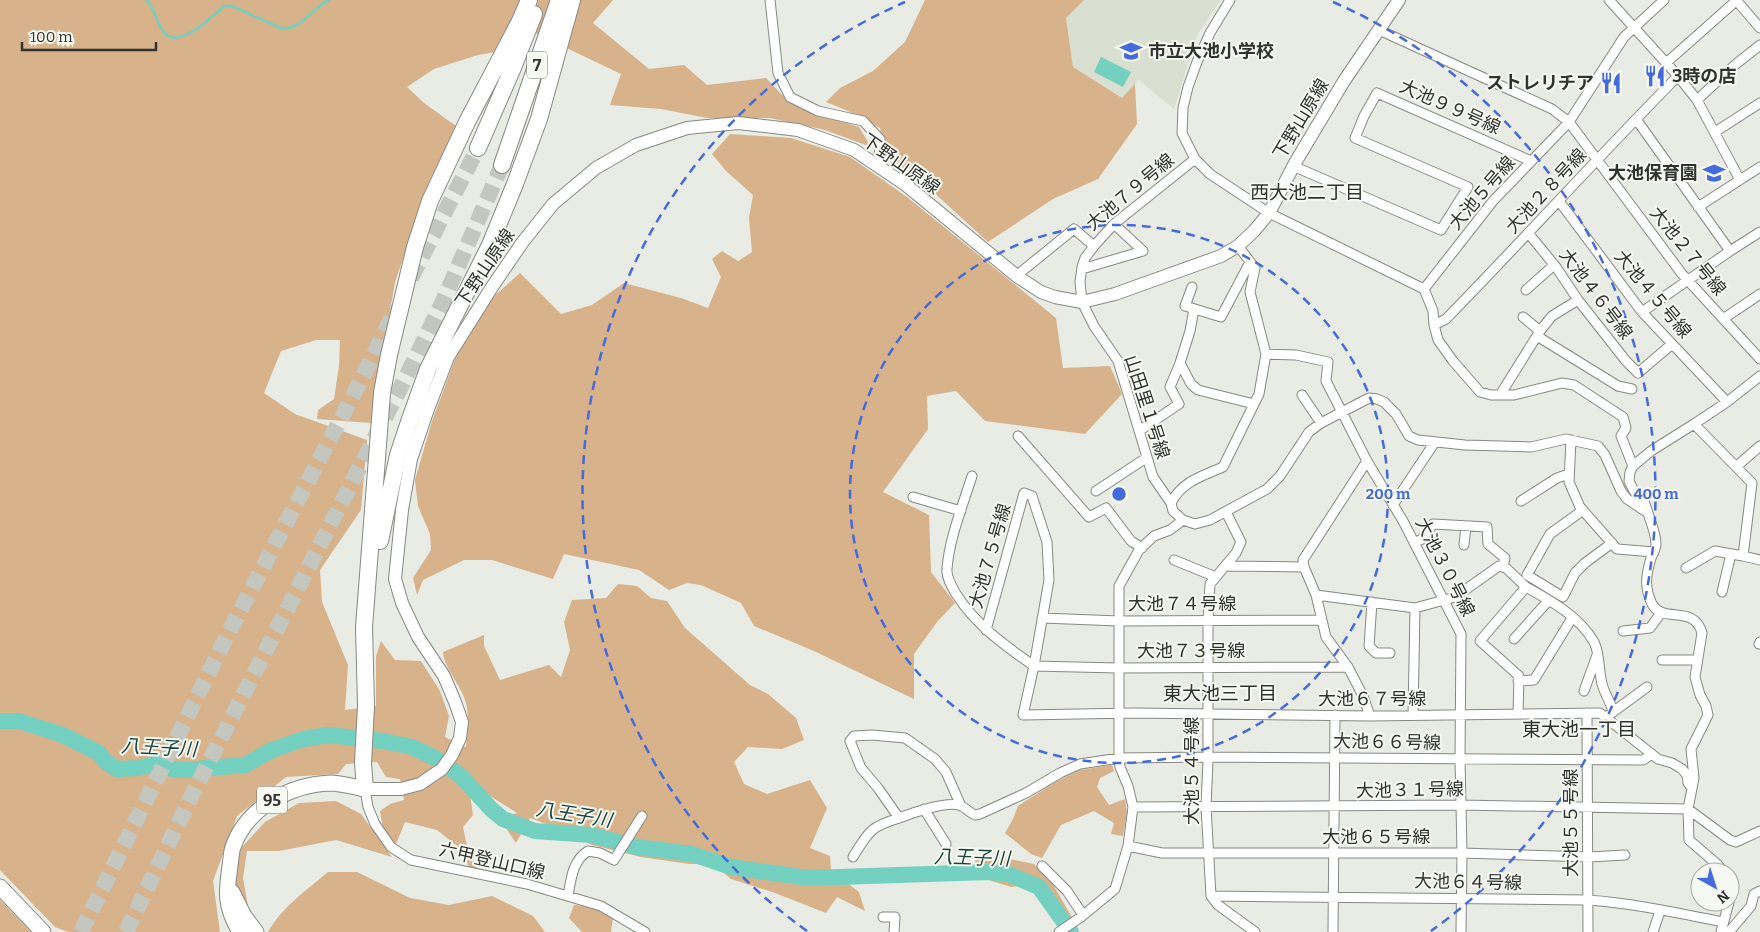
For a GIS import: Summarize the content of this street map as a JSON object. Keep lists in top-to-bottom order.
{
  "streets": {
    "highway": ["7"],
    "main road": ["95"],
    "street": [
      "大池９９号線",
      "下野山原線",
      "大池２８号線",
      "大池７９号線",
      "大池５号線",
      "大池２７号線",
      "大池４６号線",
      "大池４５号線",
      "山田里１号線",
      "大池７５号線",
      "大池３０号線",
      "大池７４号線",
      "大池７３号線",
      "大池６７号線",
      "大池６６号線",
      "大池５４号線",
      "大池３１号線",
      "大池５５号線",
      "大池６５号線",
      "六甲登山口線",
      "大池６４号線"
    ]
  },
  "crossings": [
    ["大池９９号線", "下野山原線"],
    ["大池９９号線", "大池５号線"],
    ["下野山原線", "大池７９号線"],
    ["下野山原線", "大池２７号線"],
    ["下野山原線", "山田里１号線"],
    ["下野山原線", "95"],
    ["下野山原線", "六甲登山口線"],
    ["大池２８号線", "大池２７号線"],
    ["大池２８号線", "大池４６号線"],
    ["大池２８号線", "大池４５号線"],
    ["大池５号線", "大池２７号線"],
    ["大池４６号線", "大池４５号線"],
    ["大池７５号線", "大池７４号線"],
    ["大池７５号線", "大池７３号線"],
    ["大池７５号線", "大池６７号線"],
    ["大池３０号線", "大池６７号線"],
    ["大池３０号線", "大池６６号線"],
    ["大池３０号線", "大池３１号線"],
    ["大池３０号線", "大池６５号線"],
    ["大池３０号線", "大池６４号線"],
    ["大池７４号線", "大池５４号線"],
    ["大池７３号線", "大池５４号線"],
    ["大池６７号線", "大池６６号線"],
    ["大池６７号線", "大池５４号線"],
    ["大池６７号線", "大池５５号線"],
    ["大池６６号線", "大池５４号線"],
    ["大池６６号線", "大池５５号線"],
    ["大池５４号線", "大池３１号線"],
    ["大池５４号線", "大池６５号線"],
    ["大池５４号線", "大池６４号線"],
    ["大池３１号線", "大池５５号線"],
    ["95", "六甲登山口線"],
    ["大池５５号線", "大池６５号線"],
    ["大池５５号線", "大池６４号線"]
  ],
  "districts": ["西大池二丁目", "東大池三丁目", "東大池一丁目"],
  "water": ["八王子川"],
  "places": {
    "school or university": ["市立大池小学校", "大池保育園"],
    "restaurant": ["3時の店", "ストレリチア"]
  },
  "scale_bar": "100 m",
  "north": "bottom right",
  "rings": ["200 m", "400 m"]
}
